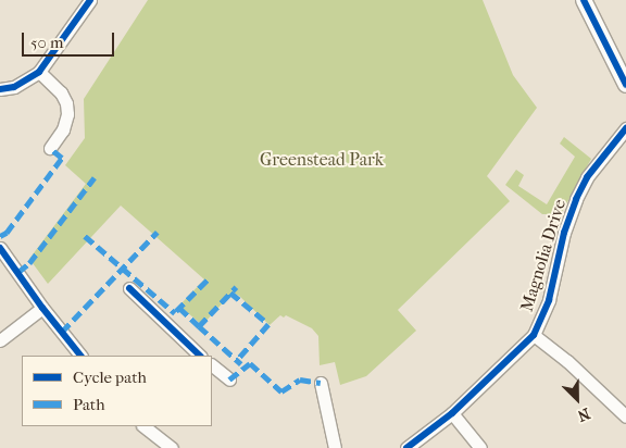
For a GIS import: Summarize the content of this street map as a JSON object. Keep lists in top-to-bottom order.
{
  "streets": {
    "street": ["Magnolia Drive"]
  },
  "parks": ["Greenstead Park"],
  "legend": ["Cycle path", "Path"],
  "scale_bar": "50 m",
  "north": "bottom right"
}
